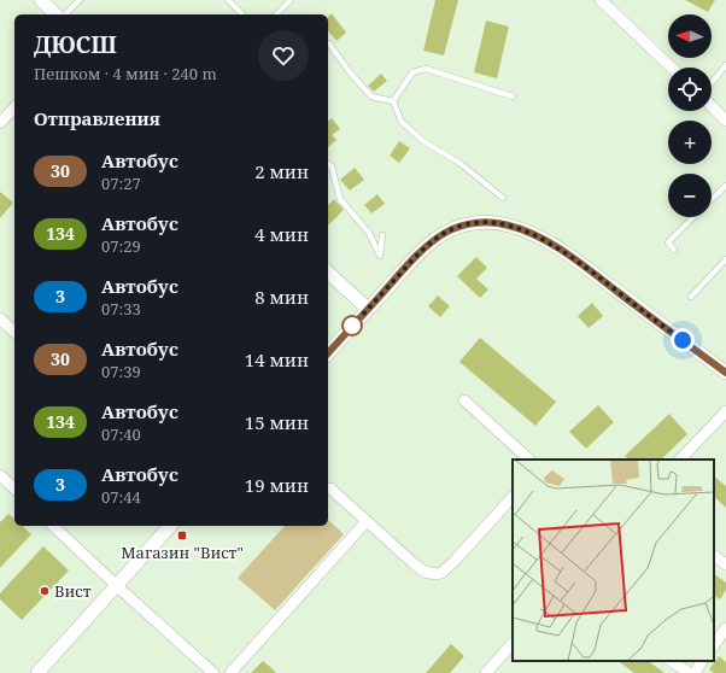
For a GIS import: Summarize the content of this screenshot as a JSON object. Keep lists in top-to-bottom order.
{
  "places": {
    "transit": ["Магазин \"Вист\""],
    "other": ["Вист"]
  },
  "lines": ["bus line 30"],
  "north": "left",
  "page": {
    "map_buttons": ["+", "−"],
    "heading": [
      ["ДЮСШ", "Пешком · 4 мин · 240 m"],
      "Отправления"
    ],
    "list": [
      {
        "mark": "30",
        "name": "Автобус",
        "note": "07:27",
        "value": "2 мин"
      },
      {
        "mark": "134",
        "name": "Автобус",
        "note": "07:29",
        "value": "4 мин"
      },
      {
        "mark": "3",
        "name": "Автобус",
        "note": "07:33",
        "value": "8 мин"
      },
      {
        "mark": "30",
        "name": "Автобус",
        "note": "07:39",
        "value": "14 мин"
      },
      {
        "mark": "134",
        "name": "Автобус",
        "note": "07:40",
        "value": "15 мин"
      },
      {
        "mark": "3",
        "name": "Автобус",
        "note": "07:44",
        "value": "19 мин"
      }
    ]
  }
}
